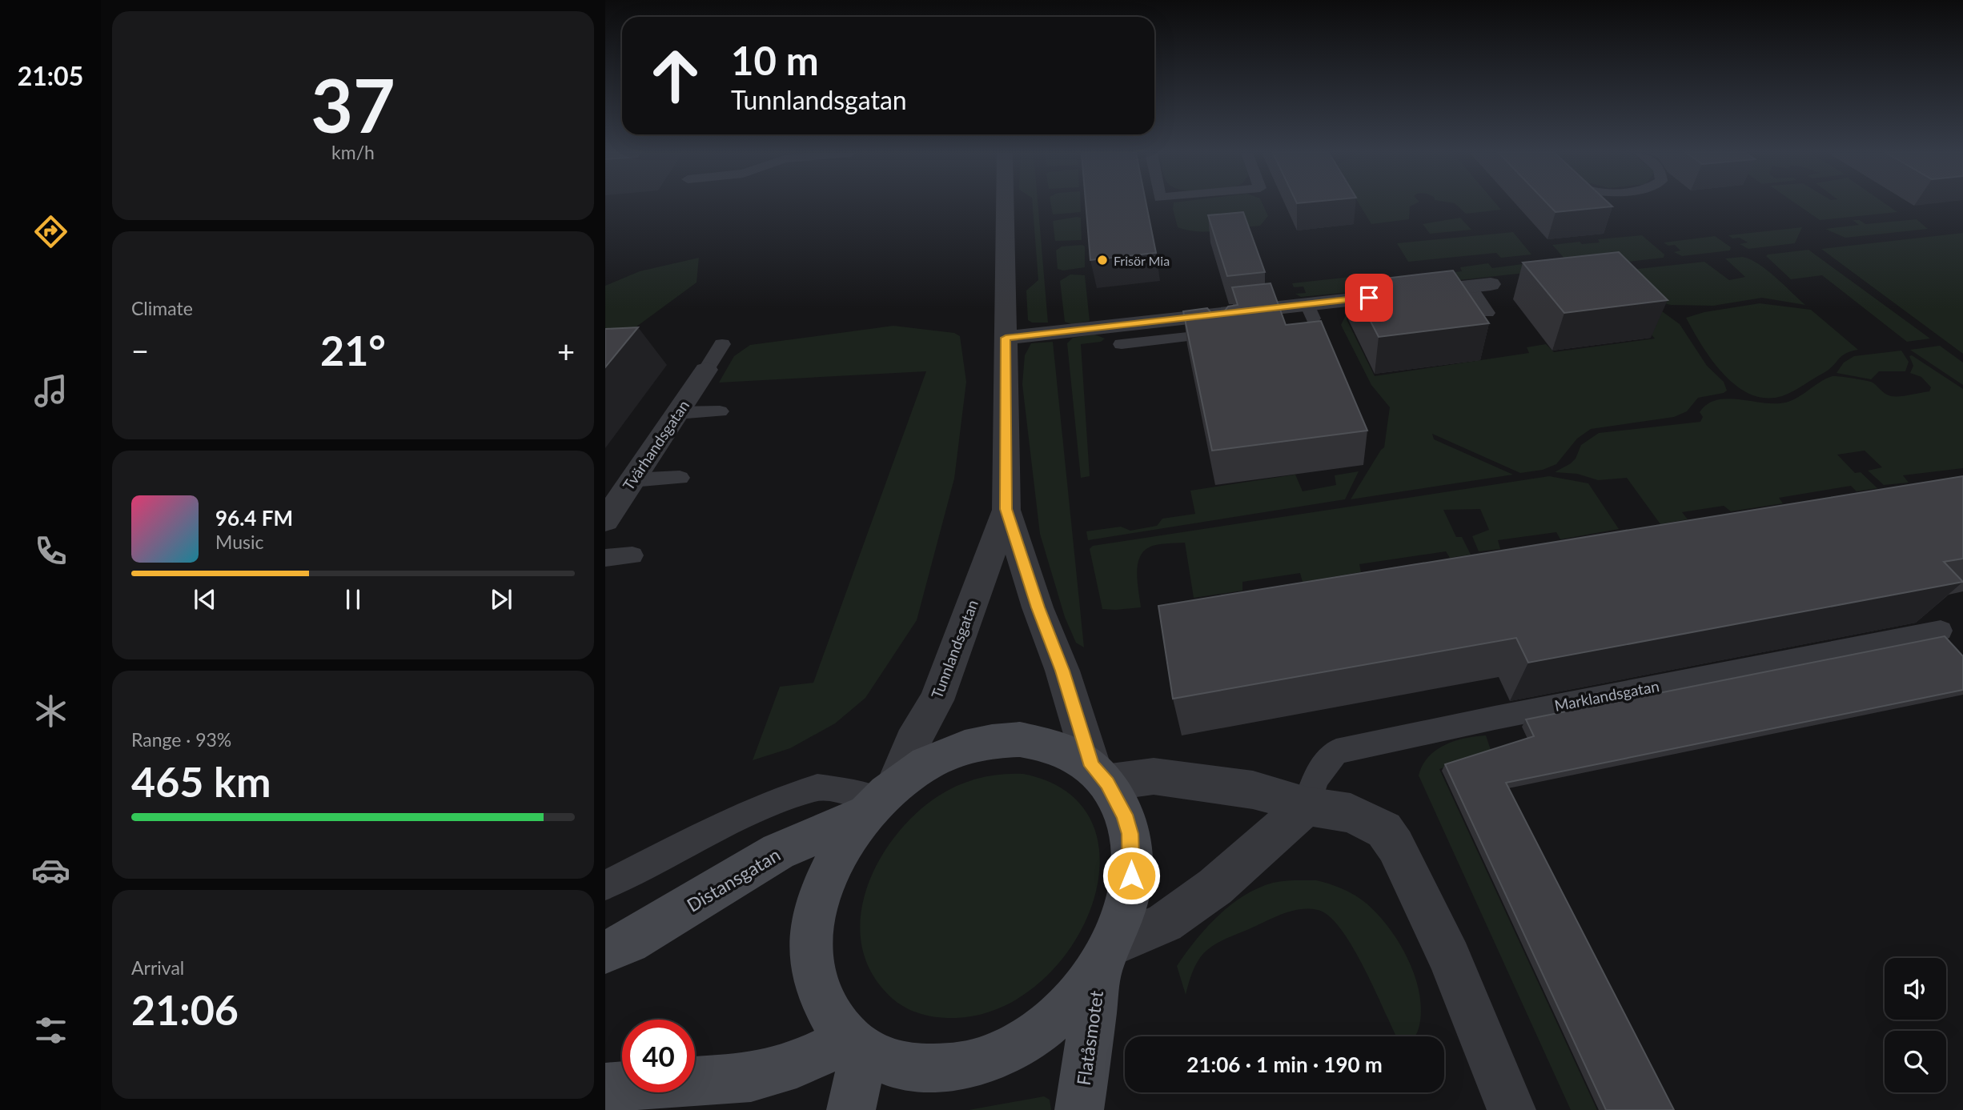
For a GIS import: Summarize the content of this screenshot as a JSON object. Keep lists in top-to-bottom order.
{
  "streets": {
    "street": [
      "Tvärhandsgatan",
      "Tunnlandsgatan",
      "Distansgatan",
      "Flatåsmotet"
    ],
    "lane": ["Marklandsgatan"]
  },
  "crossings": [
    ["Tunnlandsgatan", "Distansgatan"],
    ["Tunnlandsgatan", "Flatåsmotet"],
    ["Distansgatan", "Flatåsmotet"]
  ],
  "places": ["Frisör Mia"],
  "page": {
    "tabs": "21:05",
    "tile": [
      ["37", "km/h"],
      "Climate",
      ["Range · 93%", "465 km"],
      ["Arrival", "21:06"]
    ],
    "turn": ["10 m", "Tunnlandsgatan"],
    "heat": ["−", "21°", "+"],
    "song": ["96.4 FM", "Music"],
    "limit": "40",
    "trip": "21:06 · 1 min · 190 m"
  }
}
